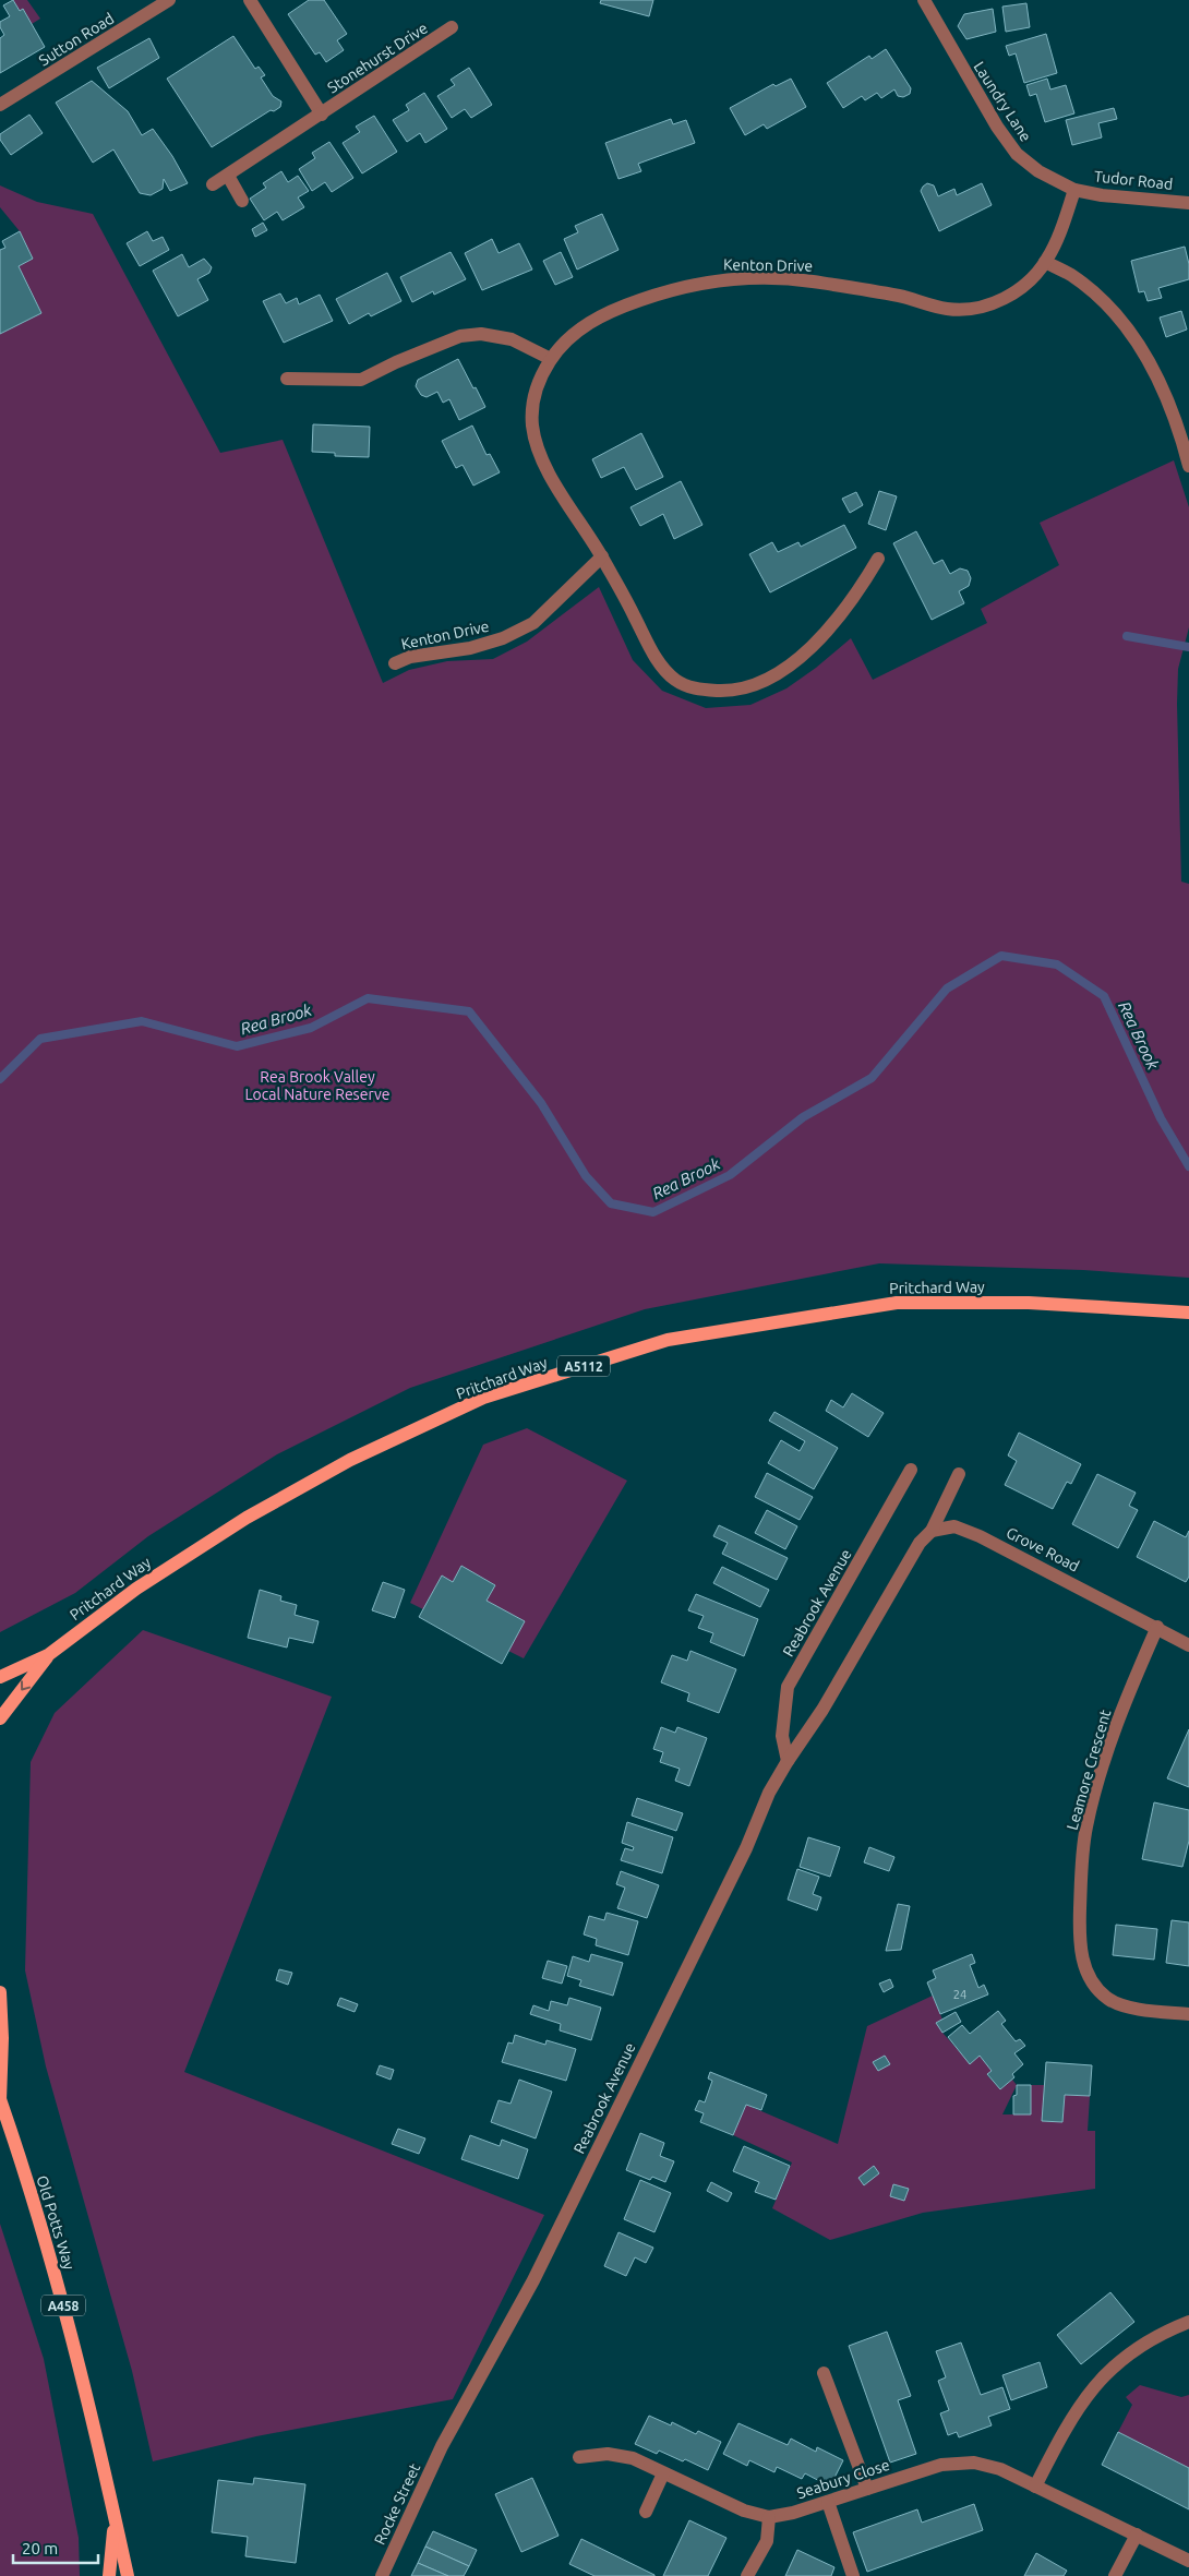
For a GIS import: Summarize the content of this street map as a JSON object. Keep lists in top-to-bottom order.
{
  "streets": {
    "main road": [
      "Pritchard Way",
      "A5112",
      "Old Potts Way",
      "A458"
    ],
    "street": [
      "Sutton Road",
      "Stonehurst Drive",
      "Laundry Lane",
      "Tudor Road",
      "Kenton Drive",
      "Grove Road",
      "Reabrook Avenue",
      "Leamore Crescent",
      "Seabury Close",
      "Rocke Street"
    ]
  },
  "crossings": [
    ["Laundry Lane", "Tudor Road"],
    ["Grove Road", "Reabrook Avenue"],
    ["Grove Road", "Leamore Crescent"],
    ["Reabrook Avenue", "Rocke Street"]
  ],
  "water": ["Rea Brook"],
  "parks": ["Rea Brook Valley Local Nature Reserve"],
  "house_numbers": ["24"],
  "scale_bar": "20 m"
}
